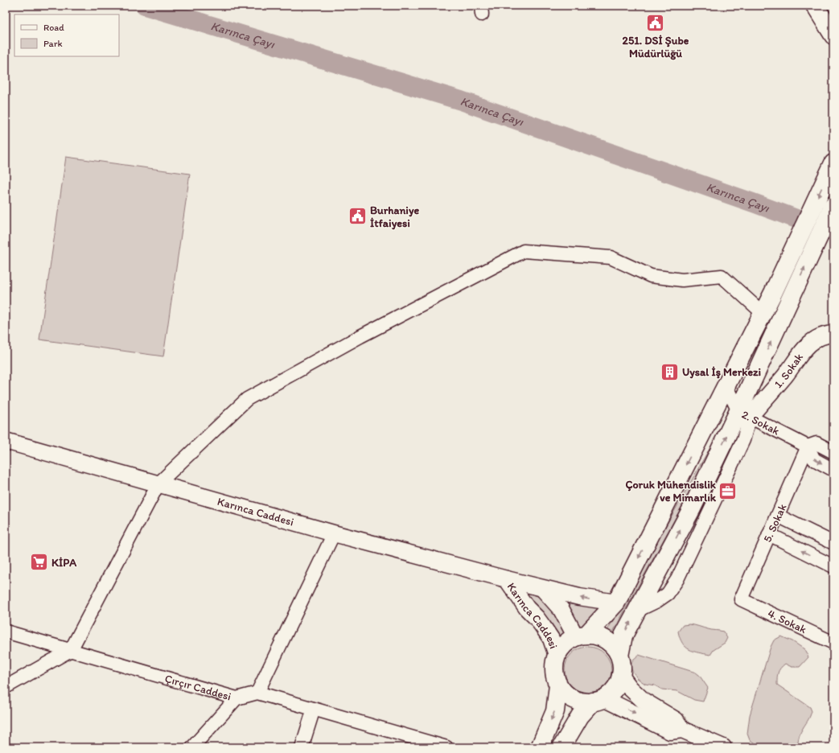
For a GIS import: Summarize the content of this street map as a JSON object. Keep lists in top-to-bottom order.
{
  "streets": {
    "street": [
      "1. Sokak",
      "2. Sokak",
      "Karınca Caddesi",
      "5. Sokak",
      "4. Sokak",
      "Çırçır Caddesi"
    ]
  },
  "crossings": [
    ["1. Sokak", "2. Sokak"],
    ["2. Sokak", "5. Sokak"],
    ["5. Sokak", "4. Sokak"]
  ],
  "water": ["Karınca Çayı"],
  "places": {
    "public building": ["251. DSİ Şube Müdürlüğü", "Burhaniye İtfaiyesi"],
    "building": ["Uysal İş Merkezi"],
    "office": ["Çoruk Mühendislik ve Mimarlık"],
    "supermarket": ["KİPA"]
  },
  "legend": ["Road", "Park"]
}
